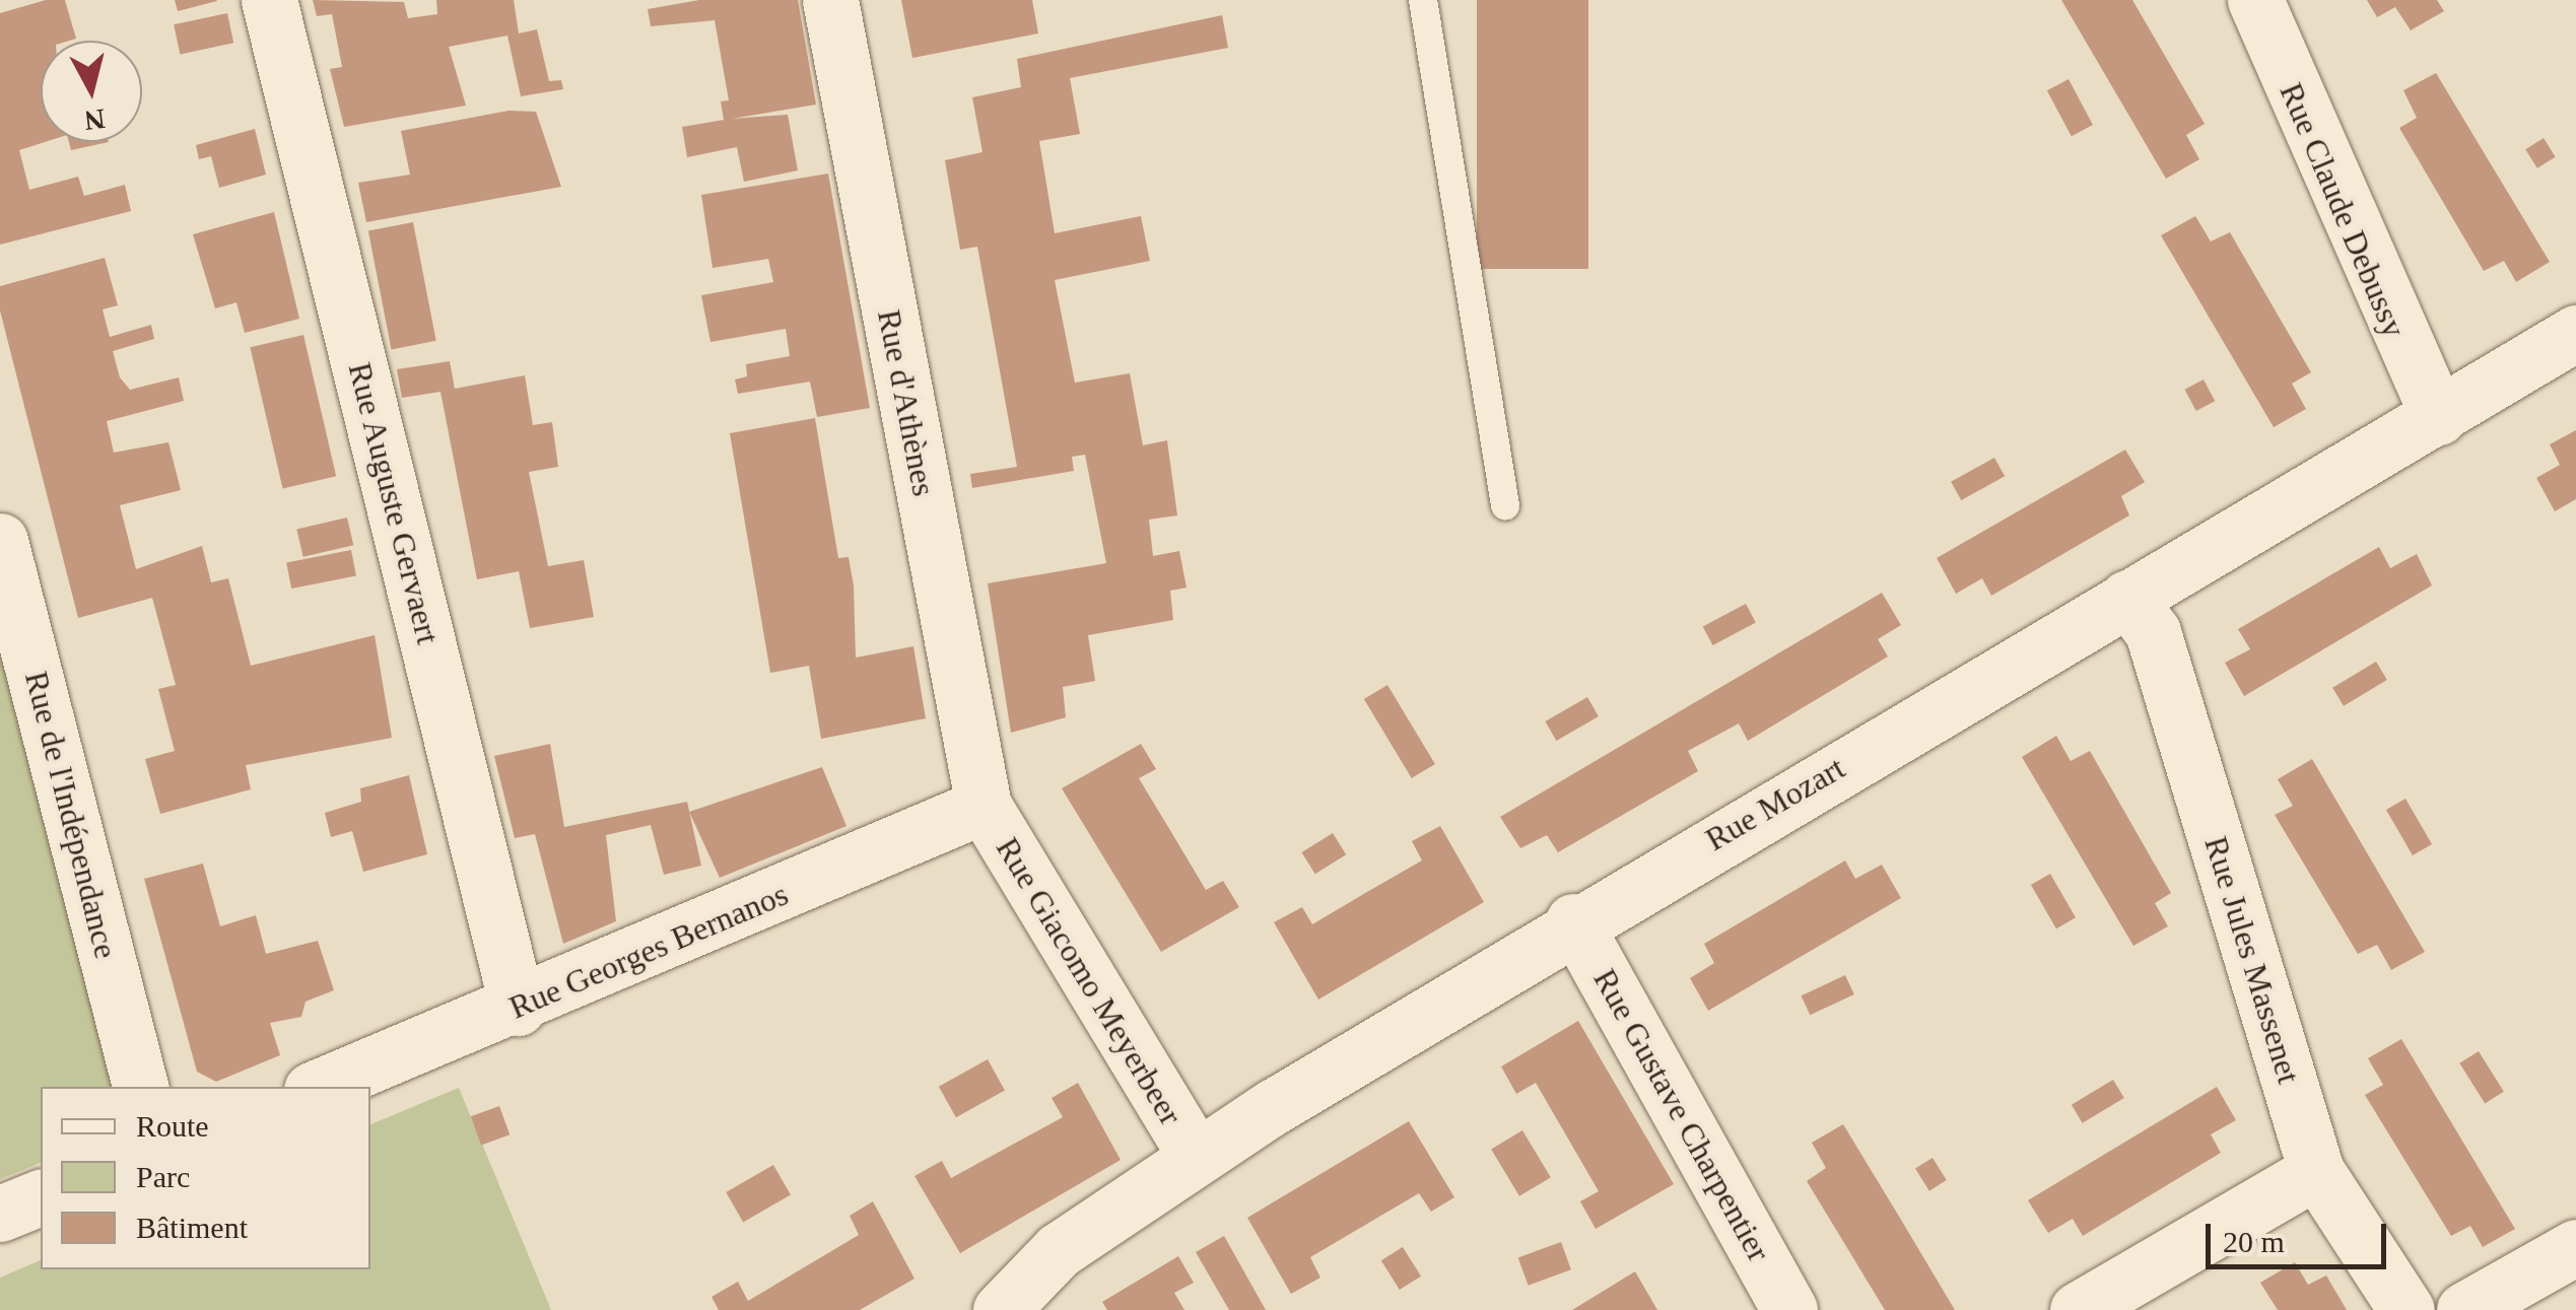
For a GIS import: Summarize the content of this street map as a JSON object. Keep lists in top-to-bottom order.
{
  "streets": {
    "street": [
      "Rue Claude Debussy",
      "Rue d'Athènes",
      "Rue Auguste Gervaert",
      "Rue Mozart",
      "Rue de l'Indépendance",
      "Rue Georges Bernanos",
      "Rue Jules Massenet",
      "Rue Giacomo Meyerbeer",
      "Rue Gustave Charpentier"
    ]
  },
  "crossings": [
    ["Rue Claude Debussy", "Rue Mozart"],
    ["Rue d'Athènes", "Rue Georges Bernanos"],
    ["Rue d'Athènes", "Rue Giacomo Meyerbeer"],
    ["Rue Auguste Gervaert", "Rue Georges Bernanos"],
    ["Rue Mozart", "Rue Jules Massenet"],
    ["Rue Mozart", "Rue Giacomo Meyerbeer"],
    ["Rue Mozart", "Rue Gustave Charpentier"],
    ["Rue Georges Bernanos", "Rue Giacomo Meyerbeer"]
  ],
  "legend": ["Route", "Parc", "Bâtiment"],
  "scale_bar": "20 m",
  "north": "bottom"
}
